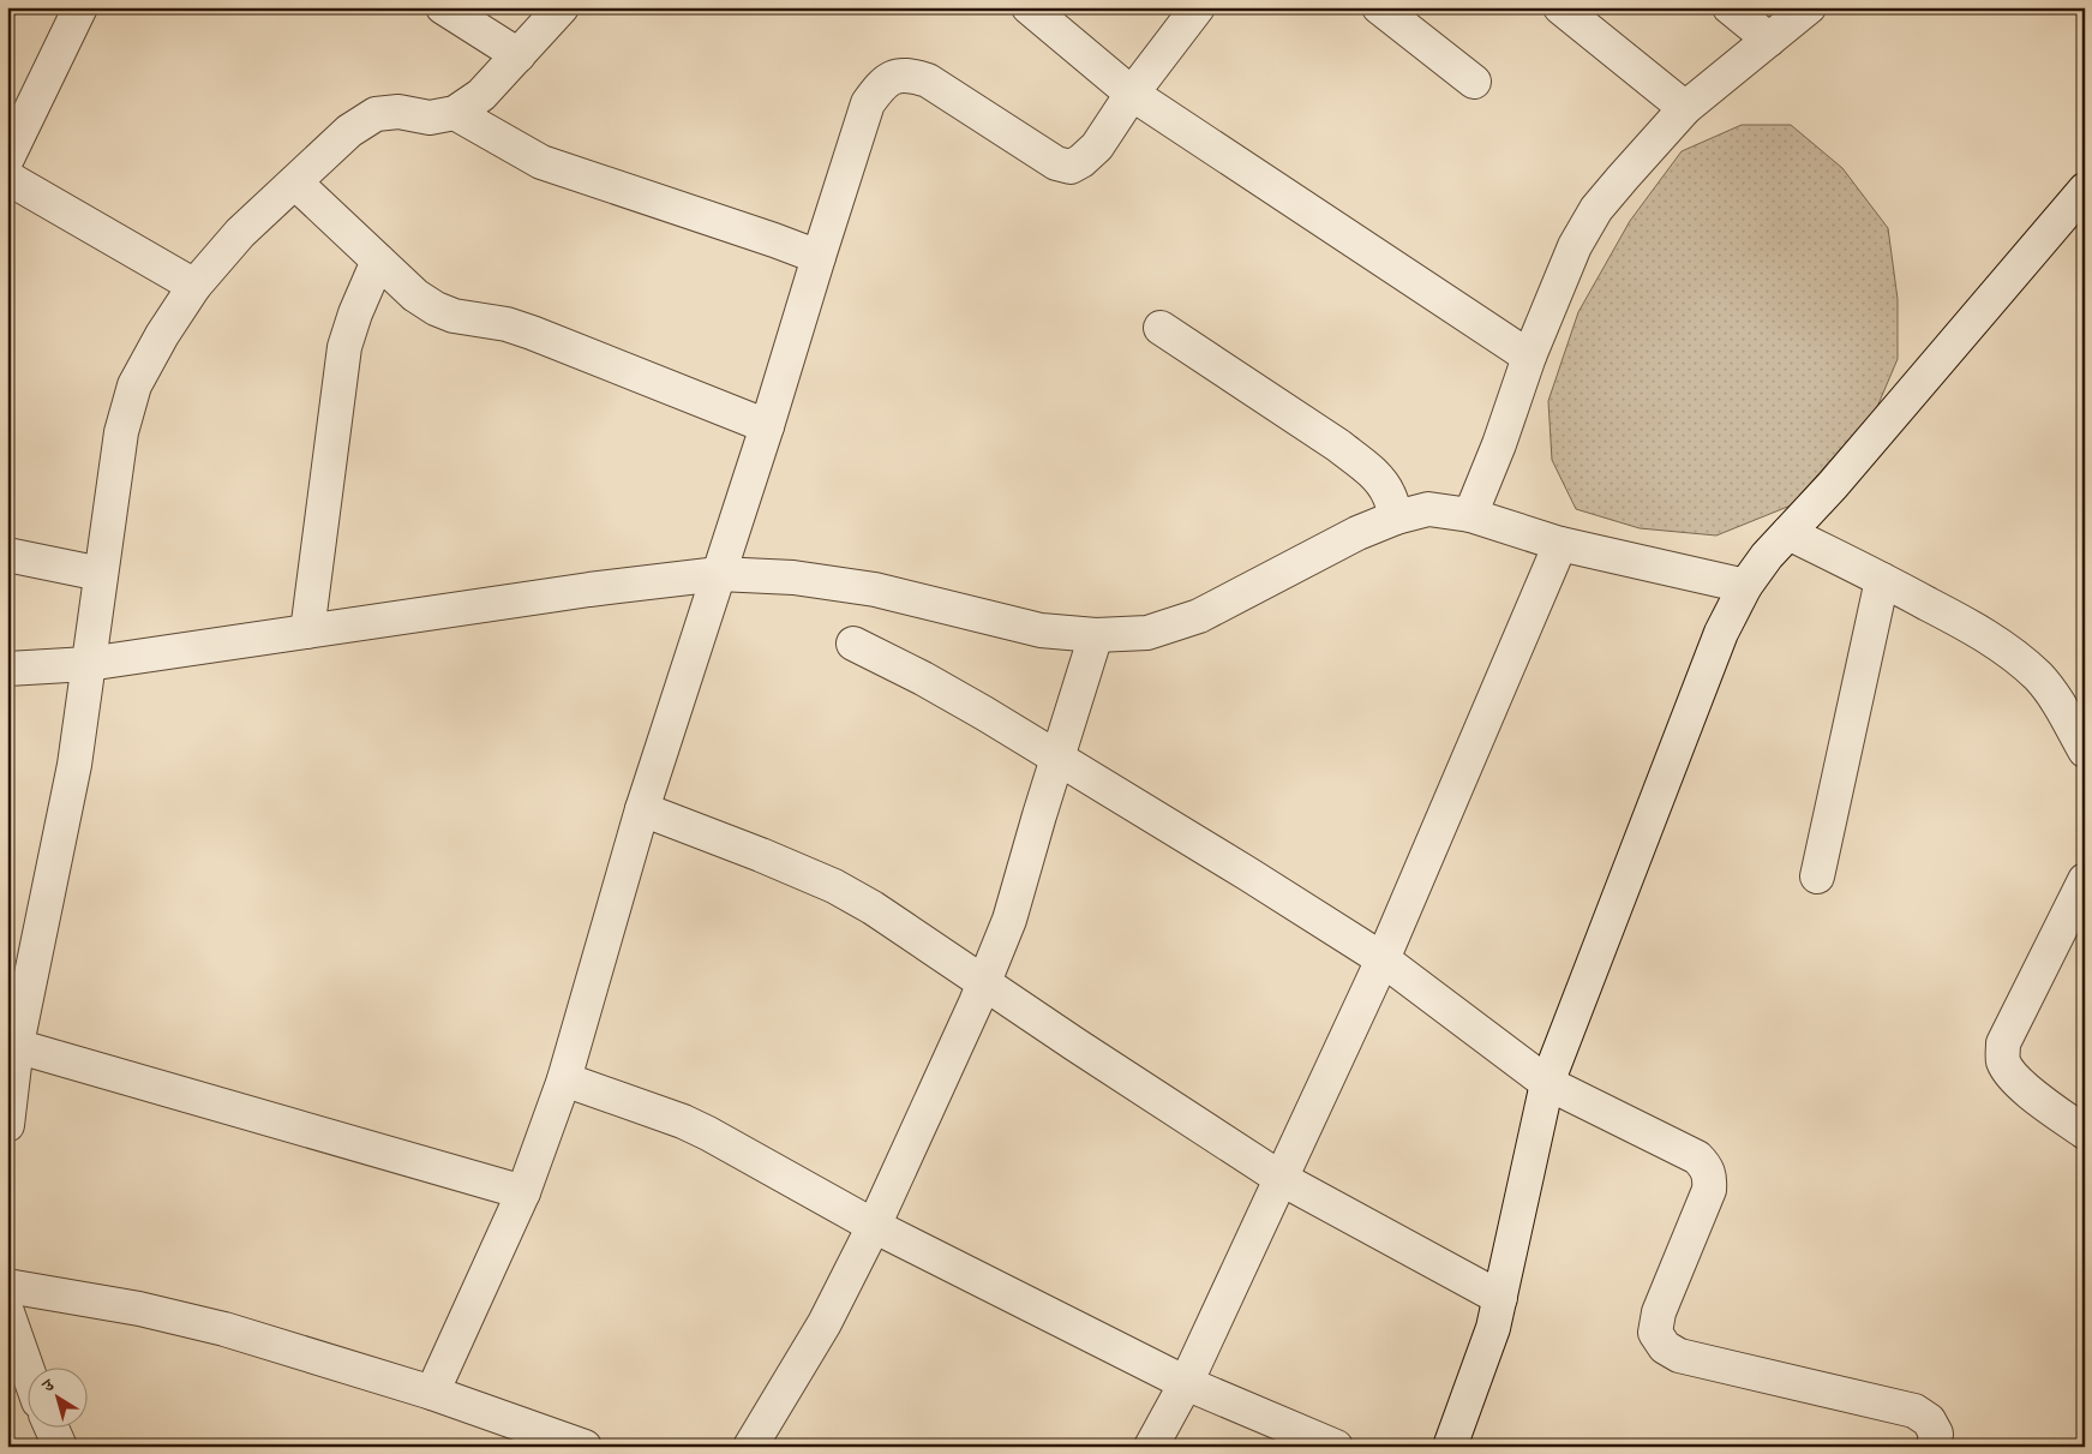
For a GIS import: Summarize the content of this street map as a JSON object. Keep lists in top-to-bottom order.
{
  "north": "top left"
}
